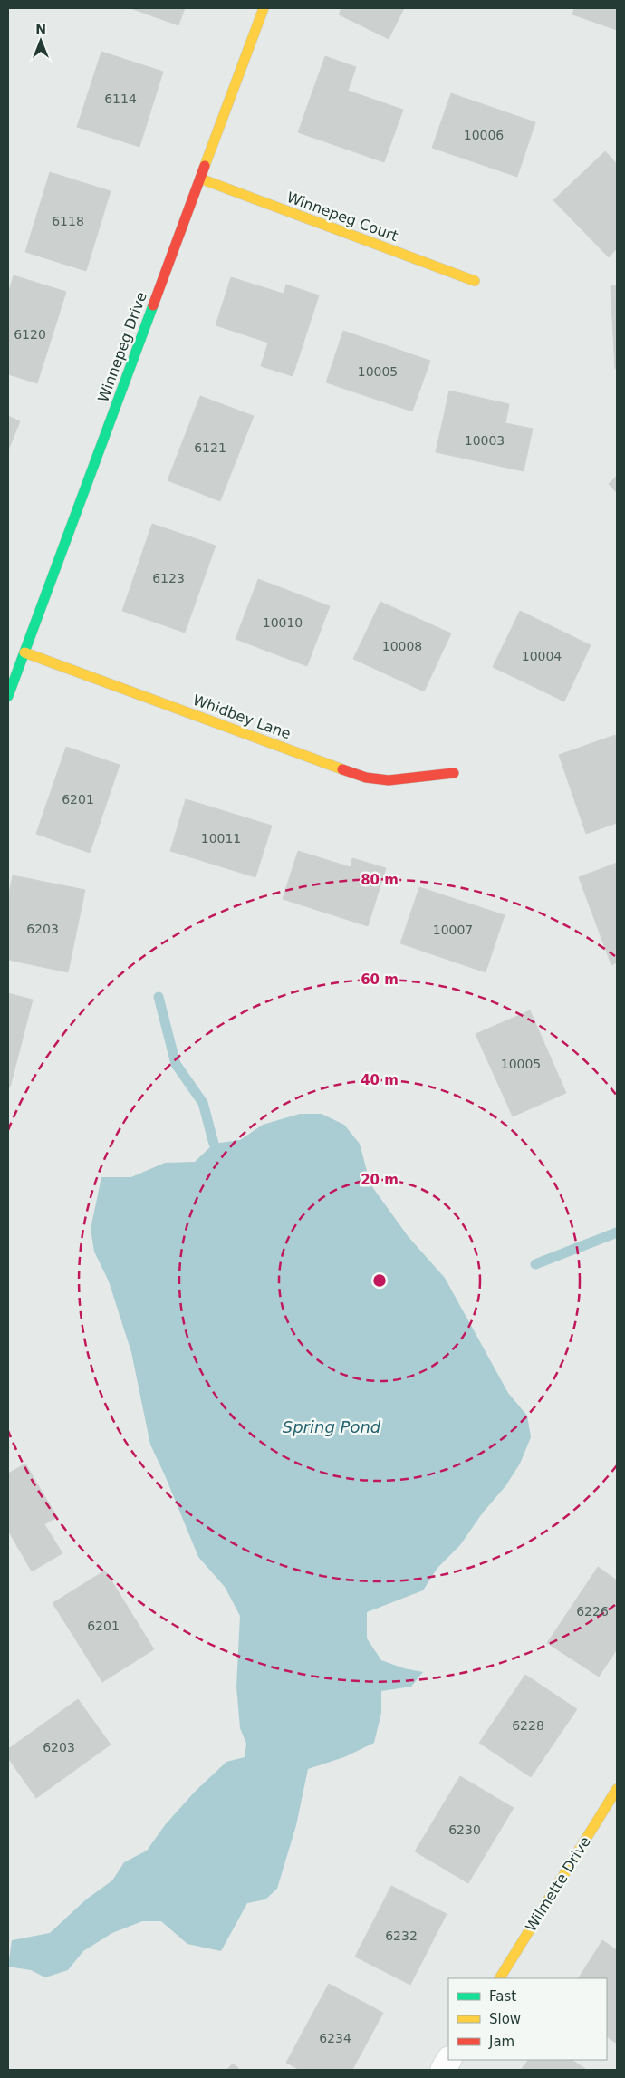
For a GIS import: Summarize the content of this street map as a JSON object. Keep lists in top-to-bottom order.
{
  "streets": {
    "street": [
      "Winnepeg Court",
      "Winnepeg Drive",
      "Whidbey Lane",
      "Wilmette Drive"
    ]
  },
  "crossings": [
    ["Winnepeg Court", "Winnepeg Drive"],
    ["Winnepeg Drive", "Whidbey Lane"]
  ],
  "water": ["Spring Pond"],
  "house_numbers": [
    "6114",
    "10006",
    "6118",
    "6120",
    "10005",
    "10003",
    "6121",
    "6123",
    "10010",
    "10008",
    "10004",
    "6201",
    "10011",
    "6203",
    "10007",
    "10005",
    "6226",
    "6201",
    "6228",
    "6203",
    "6230",
    "6232",
    "6234"
  ],
  "legend": ["Fast", "Slow", "Jam"],
  "north": "top",
  "rings": [
    "80 m",
    "60 m",
    "40 m",
    "20 m"
  ]
}
